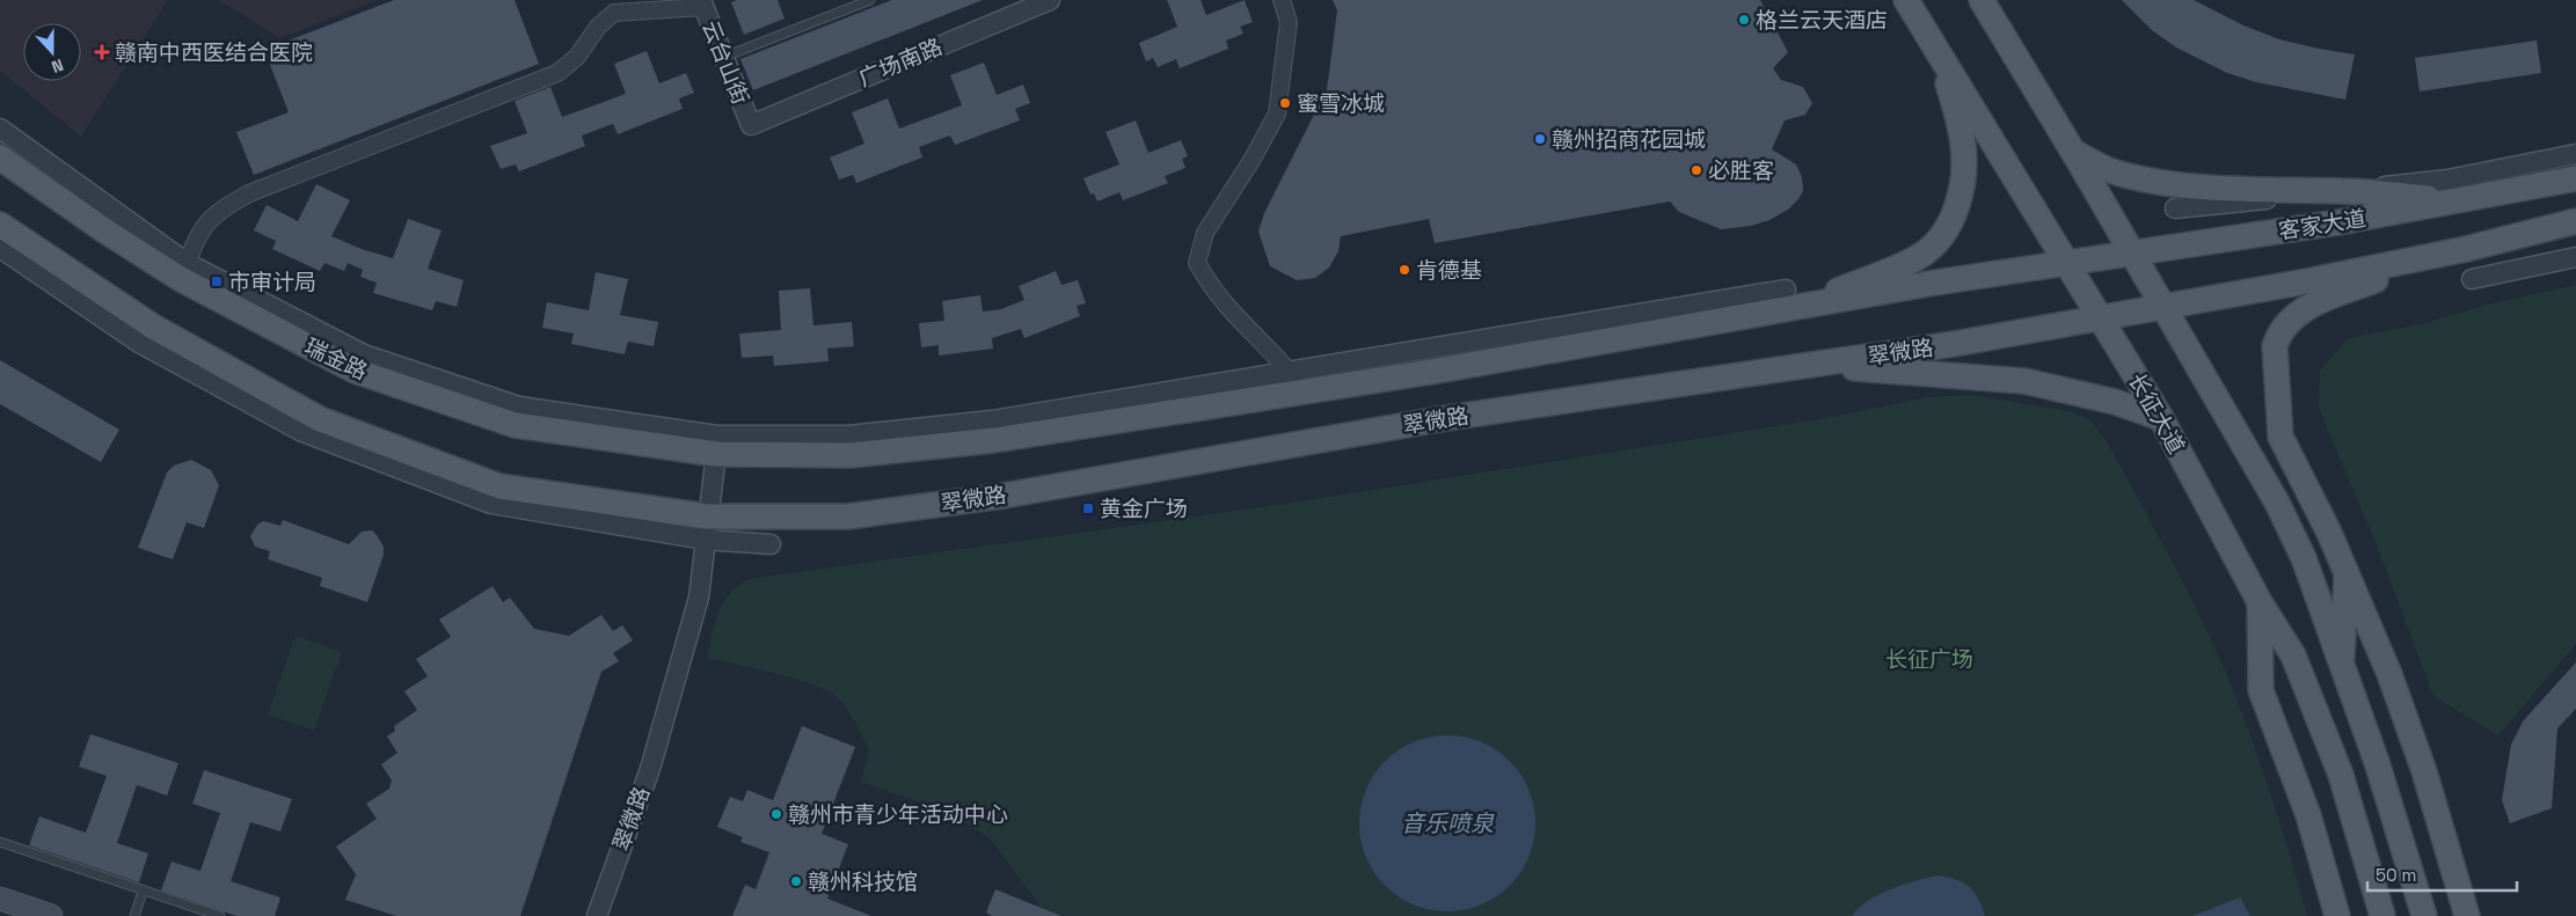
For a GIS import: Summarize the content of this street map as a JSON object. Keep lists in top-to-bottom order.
{
  "streets": {
    "main road": [
      "客家大道",
      "翠微路",
      "瑞金路",
      "长征大道"
    ],
    "street": ["云台山街", "广场南路"]
  },
  "crossings": [
    ["云台山街", "广场南路"],
    ["客家大道", "长征大道"],
    ["翠微路", "瑞金路"],
    ["翠微路", "长征大道"]
  ],
  "water": ["音乐喷泉"],
  "parks": ["长征广场"],
  "places": {
    "other": [
      "格兰云天酒店",
      "蜜雪冰城",
      "赣州招商花园城",
      "必胜客",
      "肯德基",
      "赣州市青少年活动中心",
      "赣州科技馆"
    ],
    "health": ["赣南中西医结合医院"],
    "transit": ["市审计局", "黄金广场"]
  },
  "scale_bar": "50 m",
  "north": "bottom"
}
